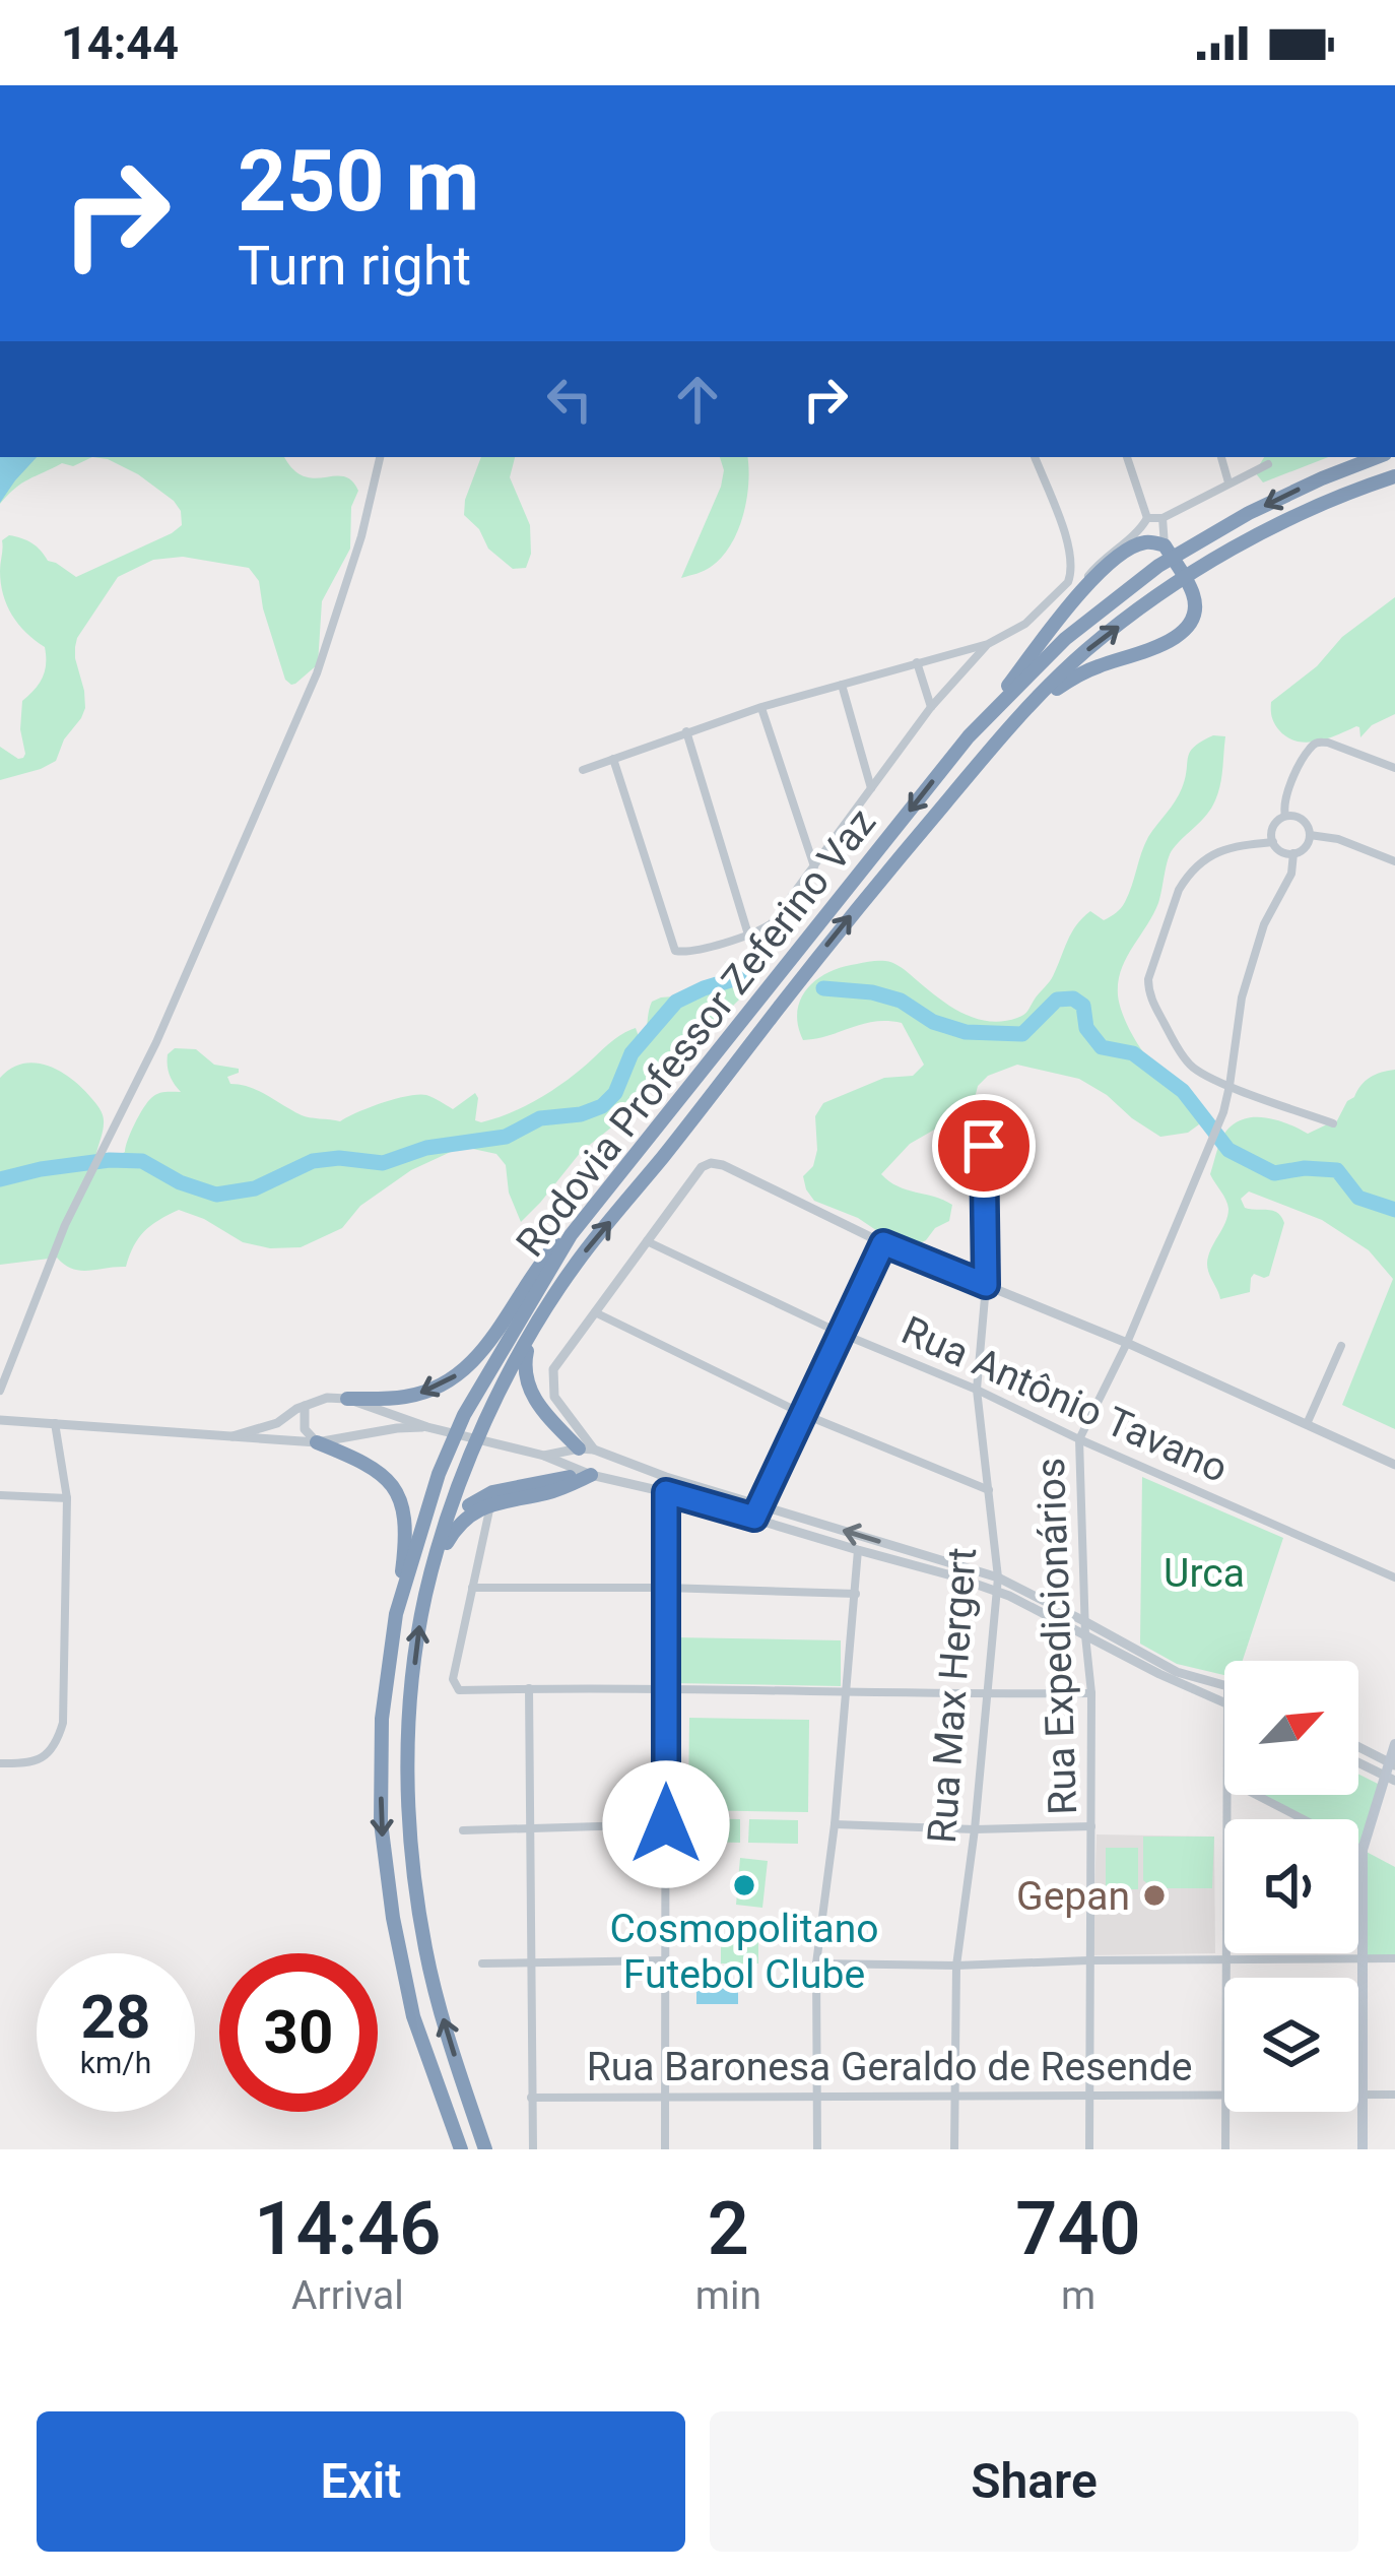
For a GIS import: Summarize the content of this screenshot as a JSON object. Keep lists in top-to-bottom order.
{
  "streets": {
    "highway": ["Rodovia Professor Zeferino Vaz"],
    "street": [
      "Rua Antônio Tavano",
      "Rua Expedicionários",
      "Rua Max Hergert",
      "Rua Baronesa Geraldo de Resende"
    ]
  },
  "crossings": [
    ["Rua Antônio Tavano", "Rua Expedicionários"],
    ["Rua Antônio Tavano", "Rua Max Hergert"],
    ["Rua Expedicionários", "Rua Baronesa Geraldo de Resende"],
    ["Rua Max Hergert", "Rua Baronesa Geraldo de Resende"]
  ],
  "parks": ["Urca"],
  "places": ["Cosmopolitano Futebol Clube", "Gepan"],
  "north": "top right",
  "page": {
    "status": "14:44",
    "turn": ["250 m", "Turn right"],
    "speed": "28 km/h",
    "limit": "30",
    "eta": [
      "14:46",
      "Arrival",
      "2",
      "min",
      "740",
      "m"
    ],
    "buttons": ["Exit", "Share"]
  }
}
